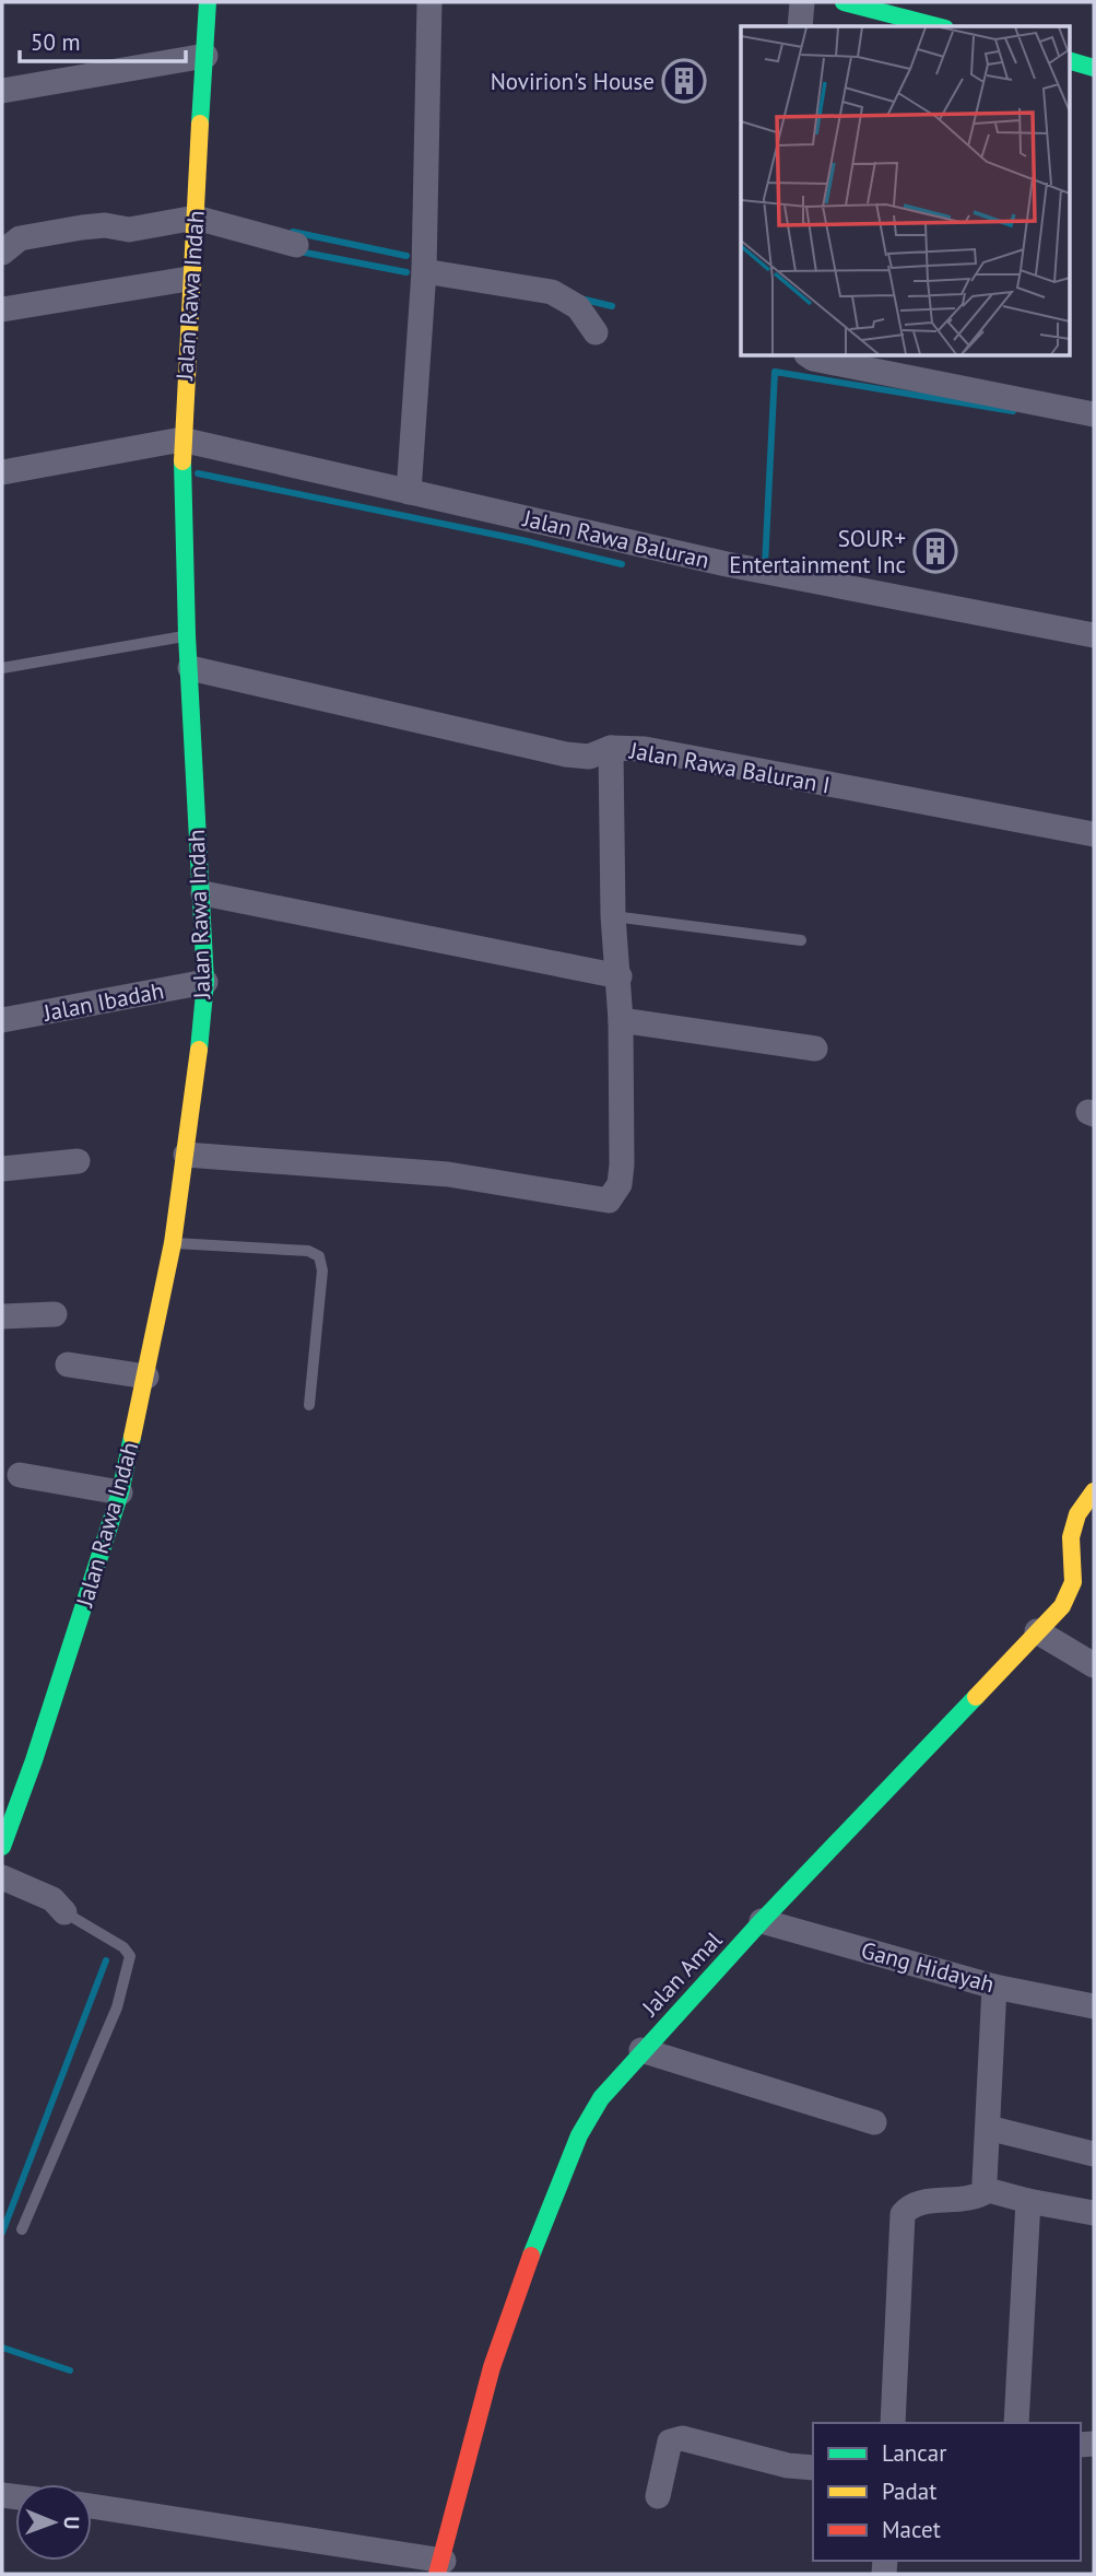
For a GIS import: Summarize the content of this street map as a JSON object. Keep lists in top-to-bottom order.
{
  "streets": {
    "street": [
      "Jalan Rawa Indah",
      "Jalan Rawa Baluran",
      "Jalan Rawa Baluran I",
      "Jalan Ibadah",
      "Gang Hidayah",
      "Jalan Amal"
    ]
  },
  "crossings": [
    ["Jalan Rawa Indah", "Jalan Rawa Baluran"],
    ["Jalan Rawa Indah", "Jalan Rawa Baluran I"],
    ["Jalan Rawa Indah", "Jalan Ibadah"],
    ["Gang Hidayah", "Jalan Amal"]
  ],
  "places": {
    "building": ["Novirion's House", "SOUR+ Entertainment Inc"]
  },
  "legend": ["Lancar", "Padat", "Macet"],
  "scale_bar": "50 m",
  "north": "right"
}
